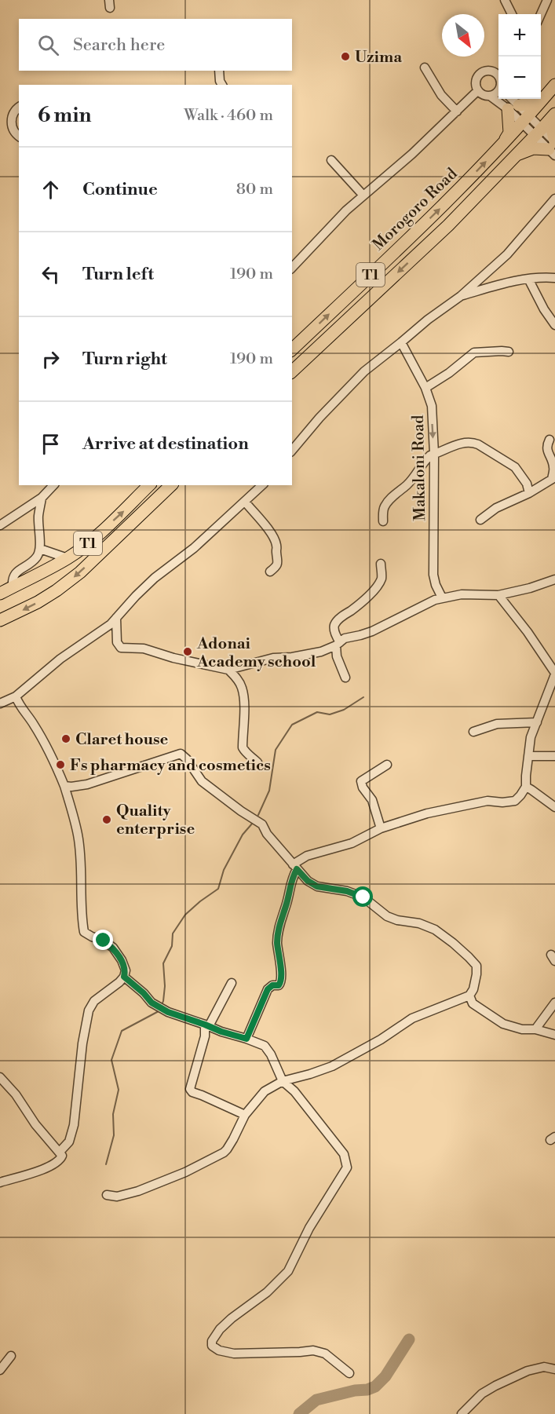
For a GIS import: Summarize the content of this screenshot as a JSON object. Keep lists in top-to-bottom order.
{
  "streets": {
    "highway": ["Morogoro Road", "T1"],
    "street": ["Makaloni Road"]
  },
  "places": [
    "Uzima",
    "Adonai Academy school",
    "Claret house",
    "Fs pharmacy and cosmetics",
    "Quality enterprise"
  ],
  "north": "bottom right",
  "page": {
    "map_buttons": ["+", "−"],
    "search": "Search here",
    "heading": ["6 min", "Walk · 460 m"],
    "list": [
      ["Continue", "80 m"],
      ["Turn left", "190 m"],
      ["Turn right", "190 m"],
      "Arrive at destination"
    ]
  }
}
